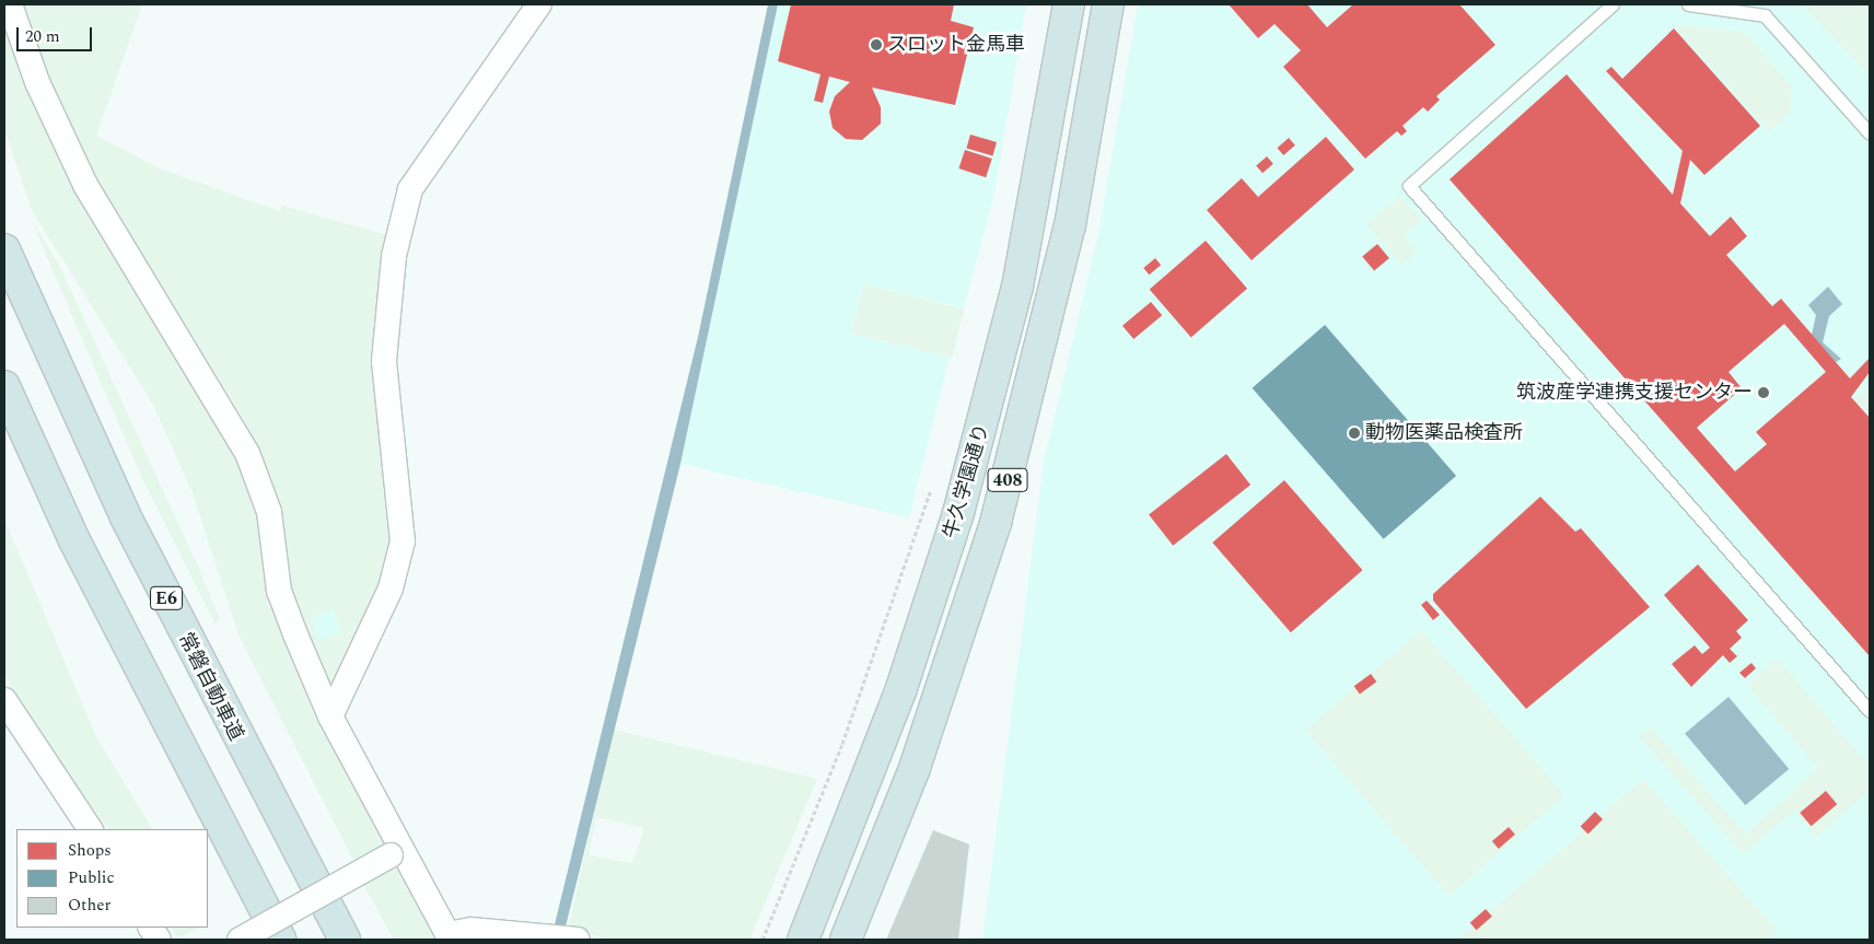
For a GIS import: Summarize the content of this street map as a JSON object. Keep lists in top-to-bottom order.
{
  "streets": {
    "highway": [
      "408",
      "牛久学園通り",
      "E6",
      "常磐自動車道"
    ]
  },
  "places": ["スロット金馬車", "筑波産学連携支援センター", "動物医薬品検査所"],
  "legend": ["Shops", "Public", "Other"],
  "scale_bar": "20 m"
}
